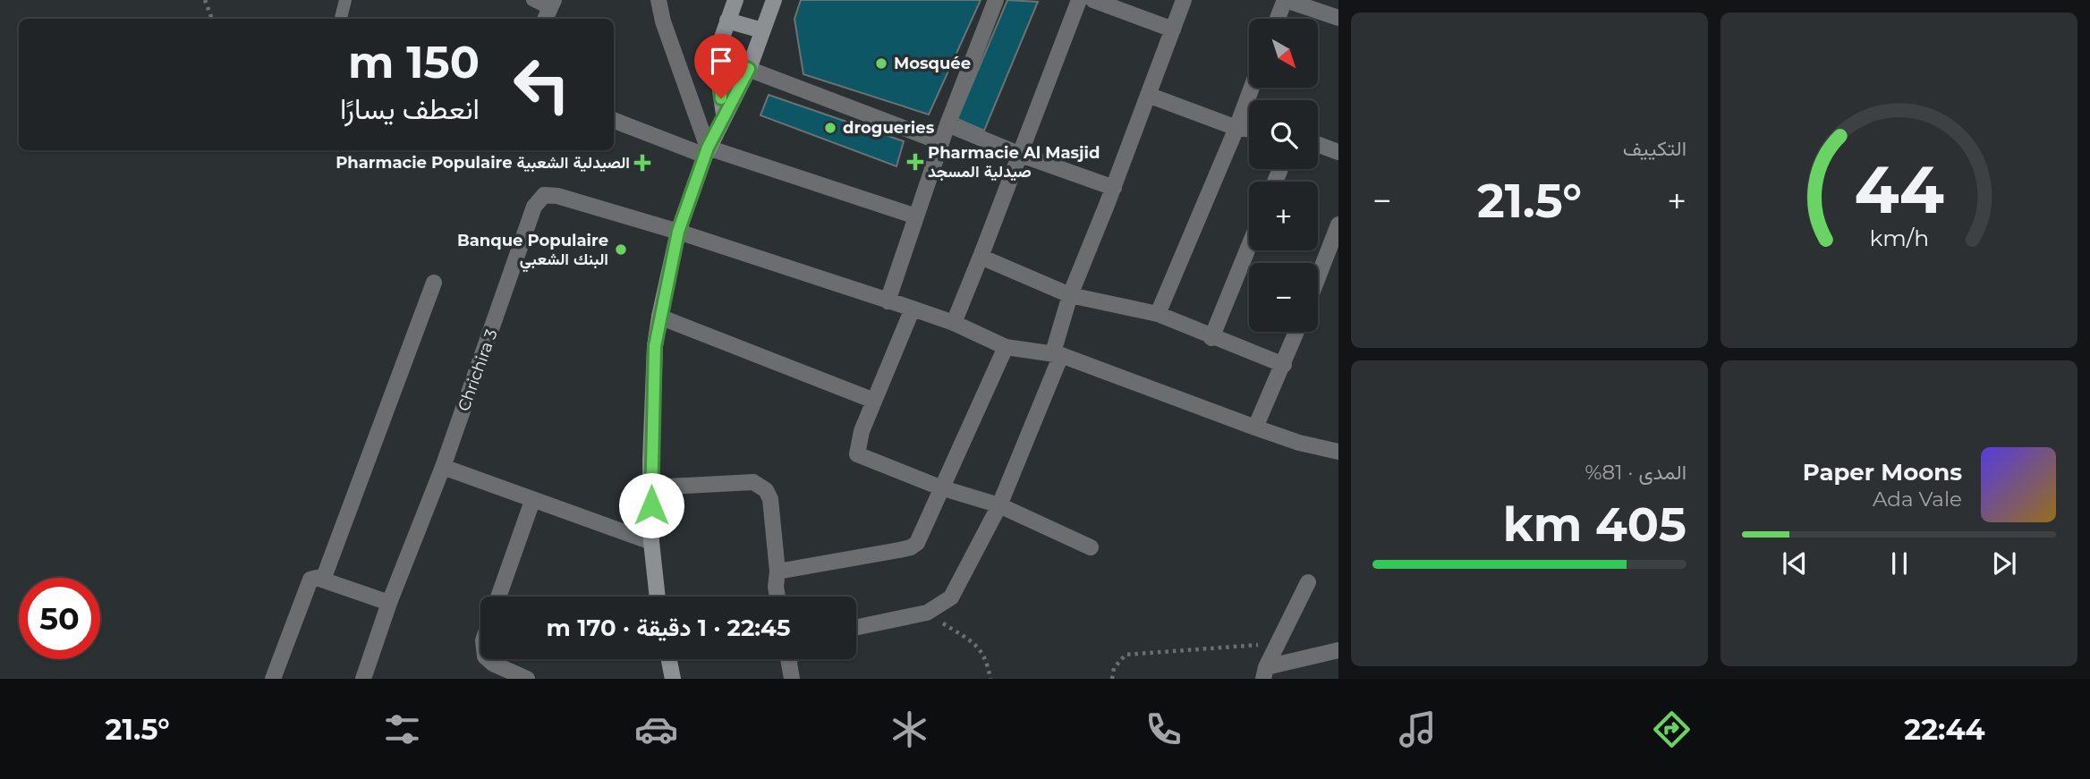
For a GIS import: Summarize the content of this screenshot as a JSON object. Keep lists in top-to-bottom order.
{
  "streets": {
    "street": ["Chrichira 3"]
  },
  "places": {
    "other": ["Mosquée", "drogueries", "Banque Populaire البنك الشعبي"],
    "health": ["Pharmacie Al Masjid صيدلية المسجد", "Pharmacie Populaire الصيدلية الشعبية"]
  },
  "north": "bottom right",
  "page": {
    "tile": [
      "التكييف",
      ["المدى · 81%", "405 km"]
    ],
    "map_buttons": ["+", "−"],
    "turn": ["150 m", "انعطف يسارًا"],
    "heat": ["−", "21.5°", "+"],
    "song": ["Paper Moons", "Ada Vale"],
    "limit": "50",
    "trip": "22:45 · 1 دقيقة · 170 m",
    "tabs": ["22:44", "21.5°"],
    "gauge": ["44", "km/h"]
  }
}
